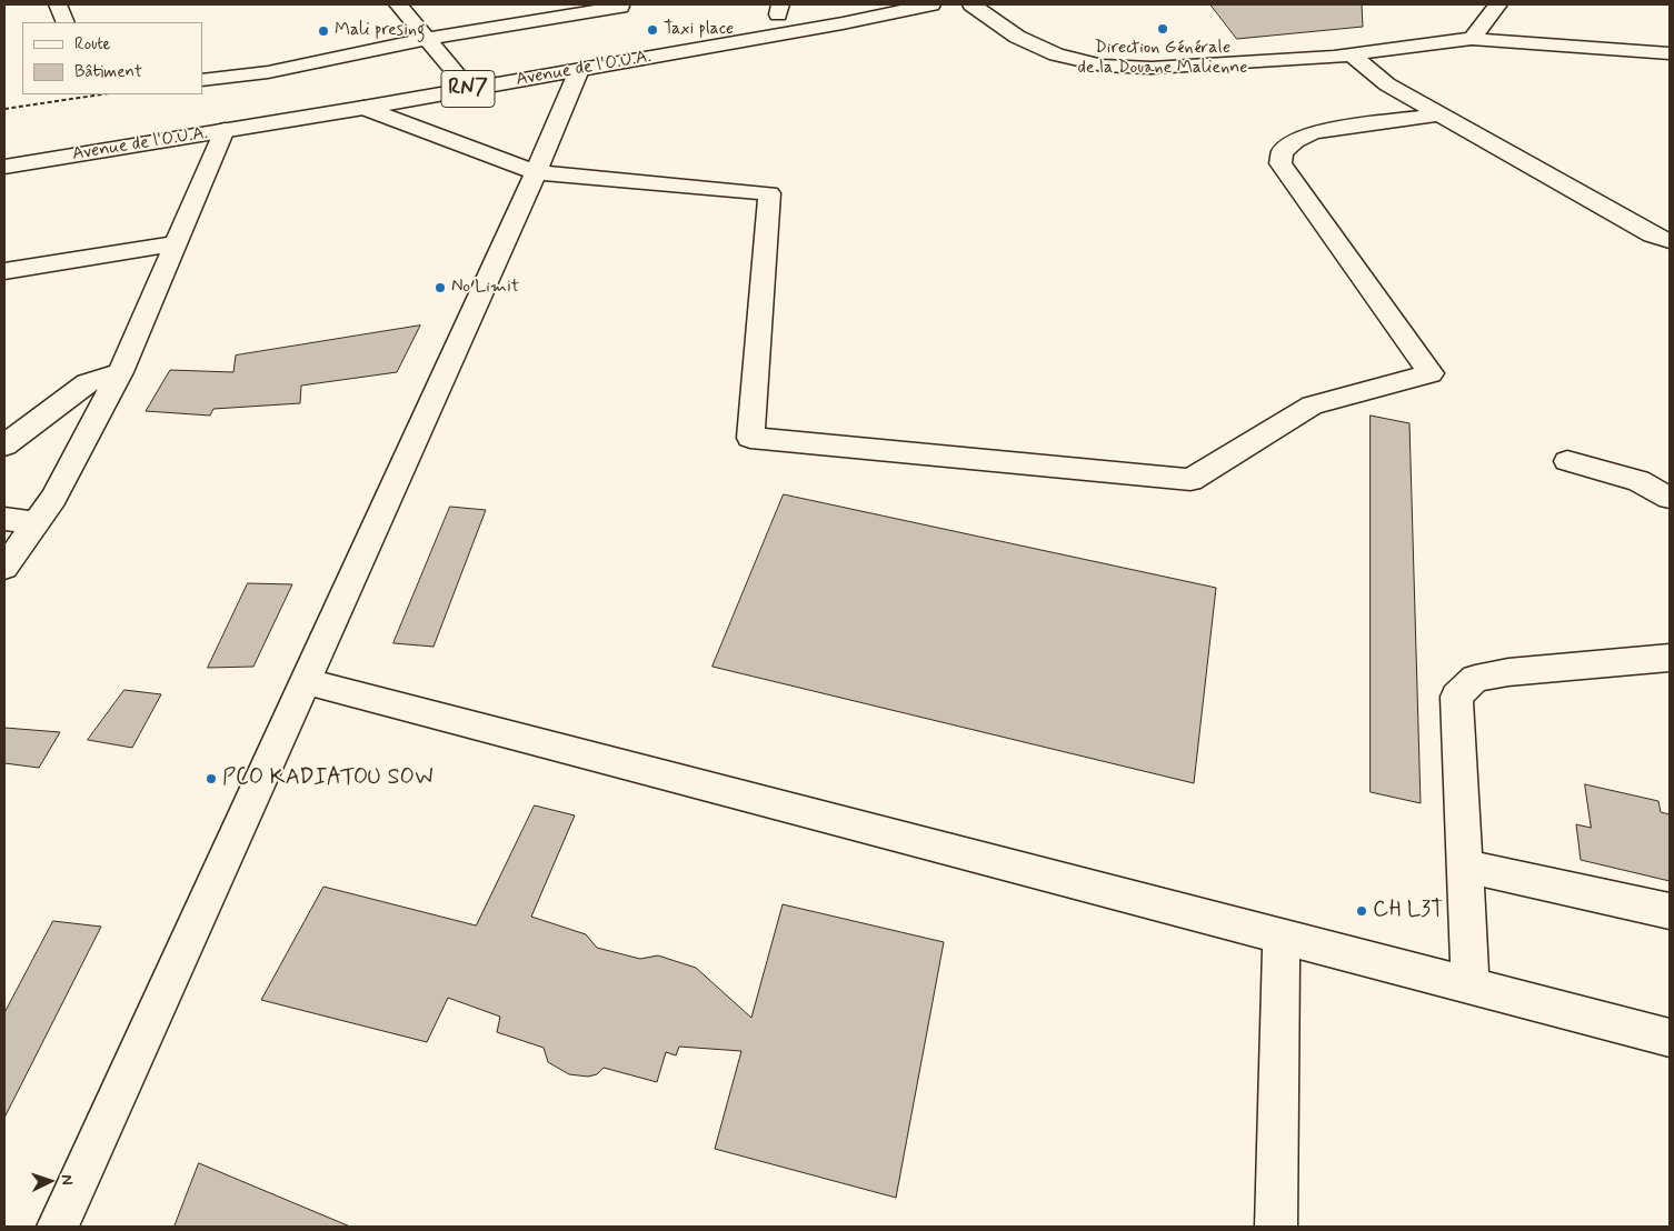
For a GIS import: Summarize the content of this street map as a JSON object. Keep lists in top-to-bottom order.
{
  "streets": {
    "main road": ["Avenue de l'O.U.A.", "RN7"]
  },
  "places": [
    "Direction Générale de la Douane Malienne",
    "Taxi place",
    "Mali presing",
    "No Limit",
    "PCO KADIATOU SOW",
    "CH L3T"
  ],
  "legend": ["Route", "Bâtiment"],
  "north": "right"
}
